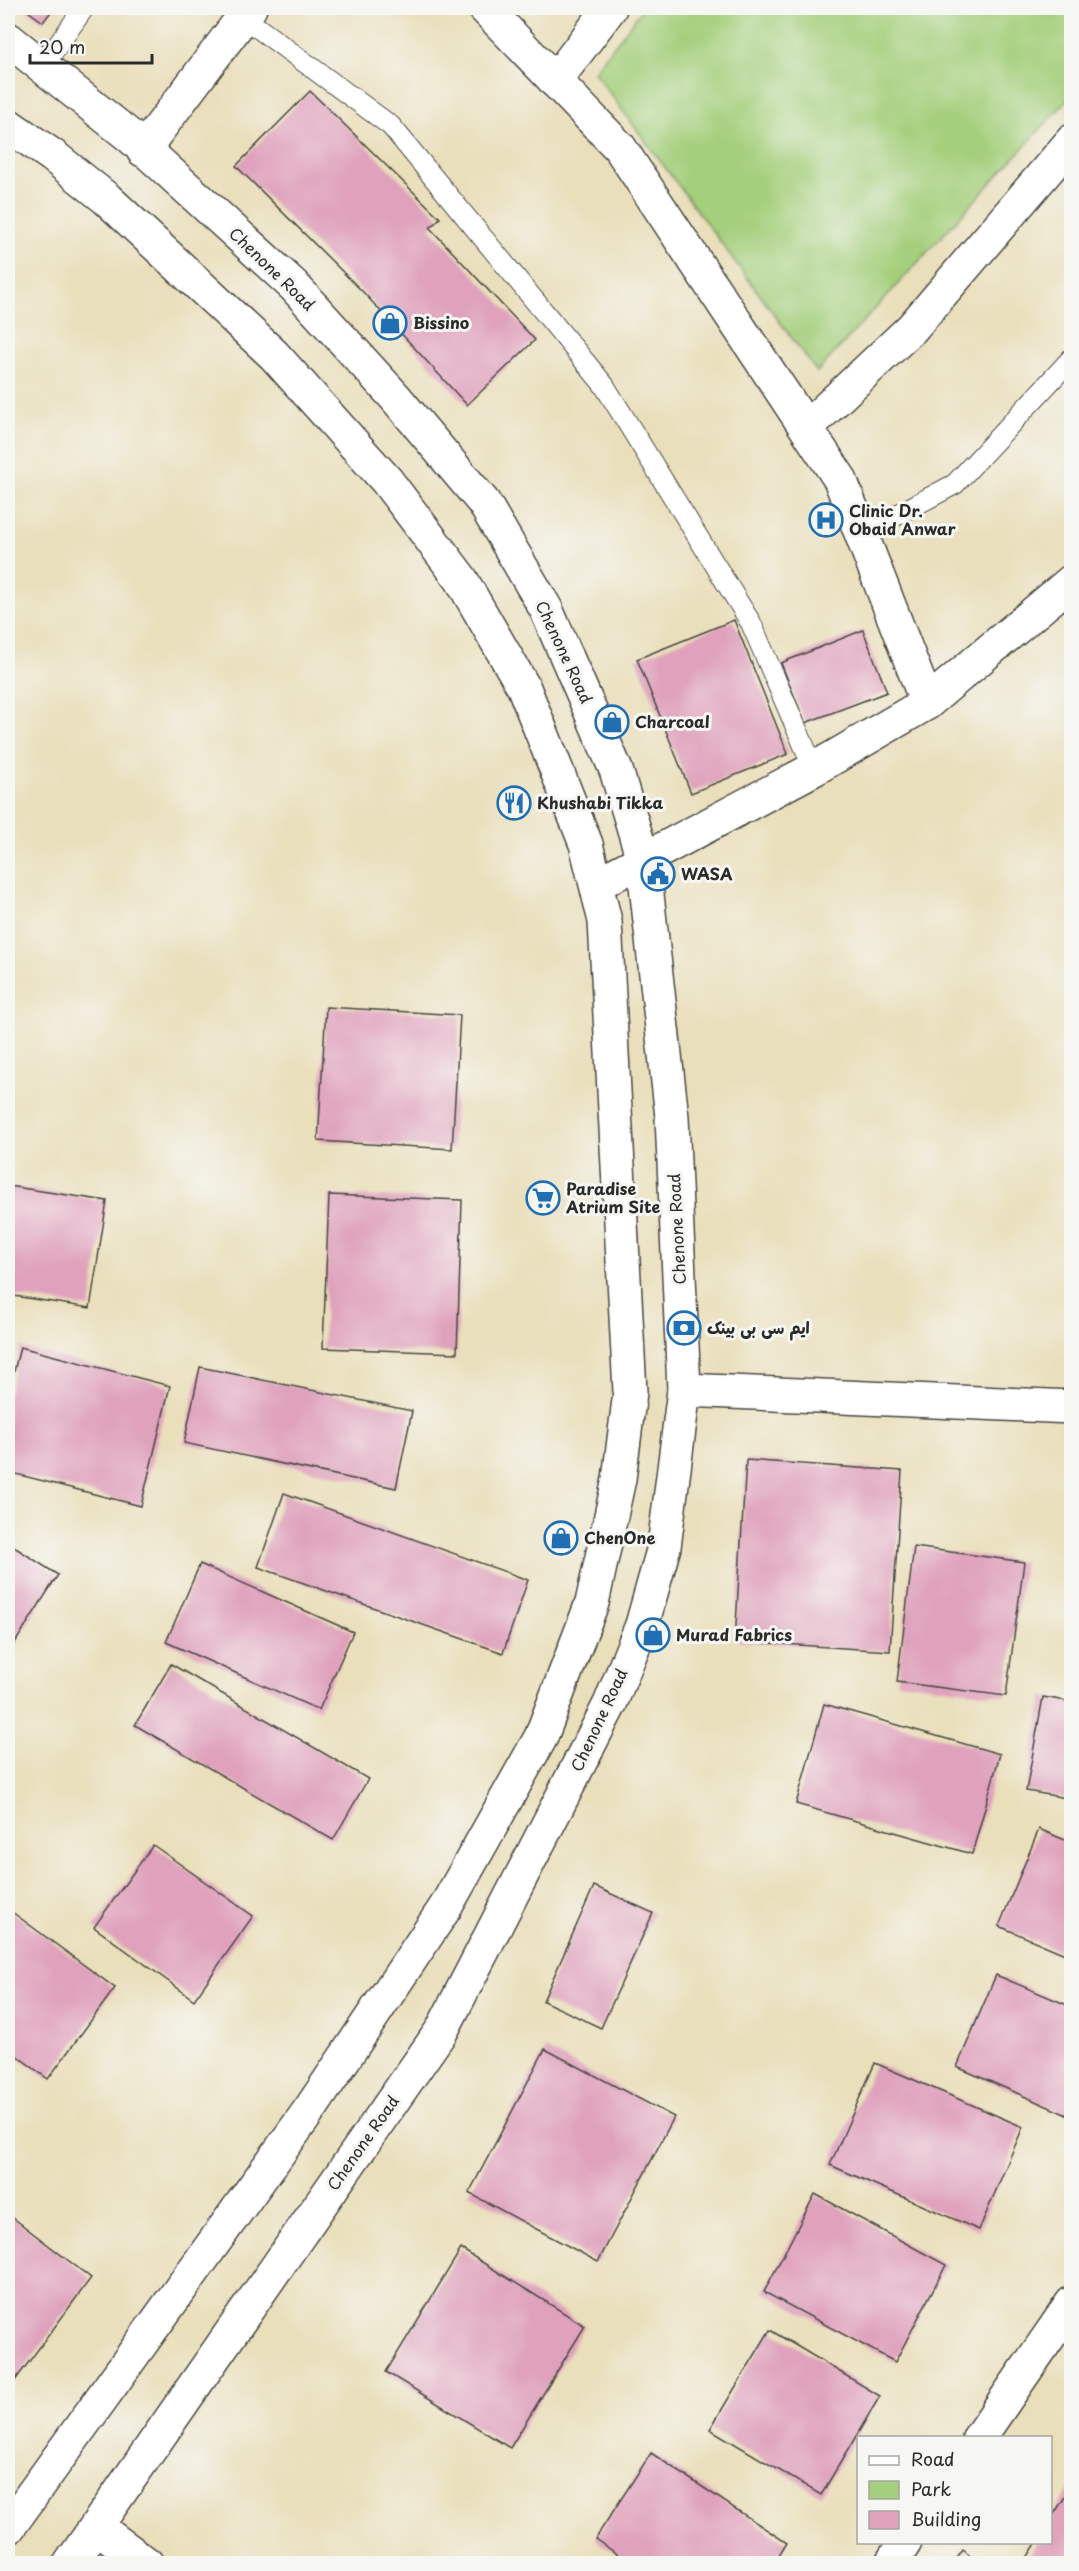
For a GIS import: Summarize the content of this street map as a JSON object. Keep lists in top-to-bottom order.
{
  "streets": {
    "street": ["Chenone Road"]
  },
  "places": {
    "shop": [
      "Bissino",
      "Charcoal",
      "ChenOne",
      "Murad Fabrics"
    ],
    "hospital": ["Clinic Dr. Obaid Anwar"],
    "restaurant": ["Khushabi Tikka"],
    "public building": ["WASA"],
    "supermarket": ["Paradise Atrium Site"],
    "bank": ["ایم سی بی بینک"]
  },
  "legend": ["Road", "Park", "Building"],
  "scale_bar": "20 m"
}
